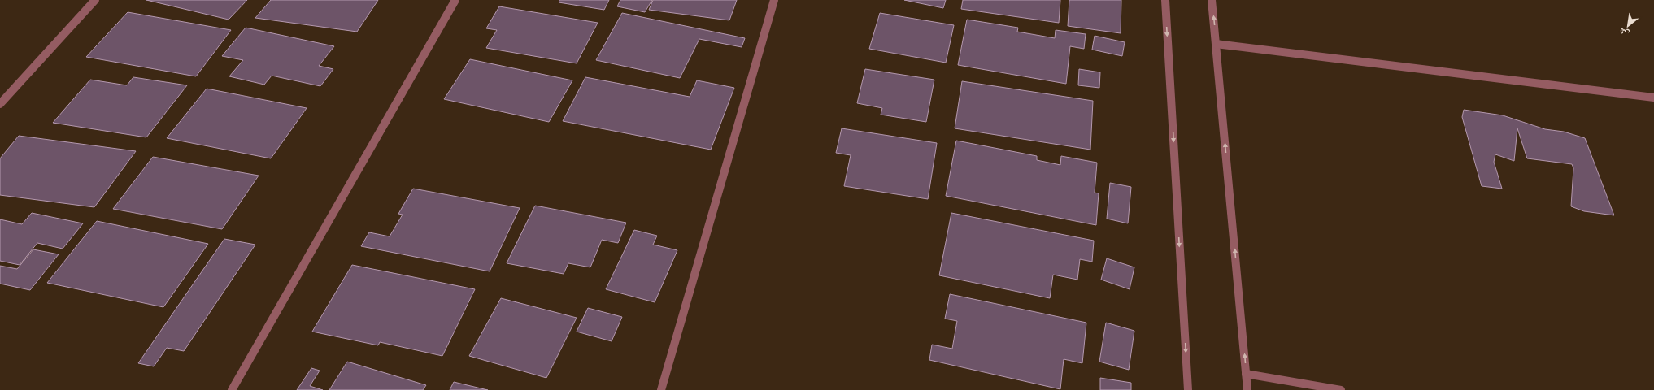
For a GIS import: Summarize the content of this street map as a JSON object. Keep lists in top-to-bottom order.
{
  "north": "bottom left"
}
